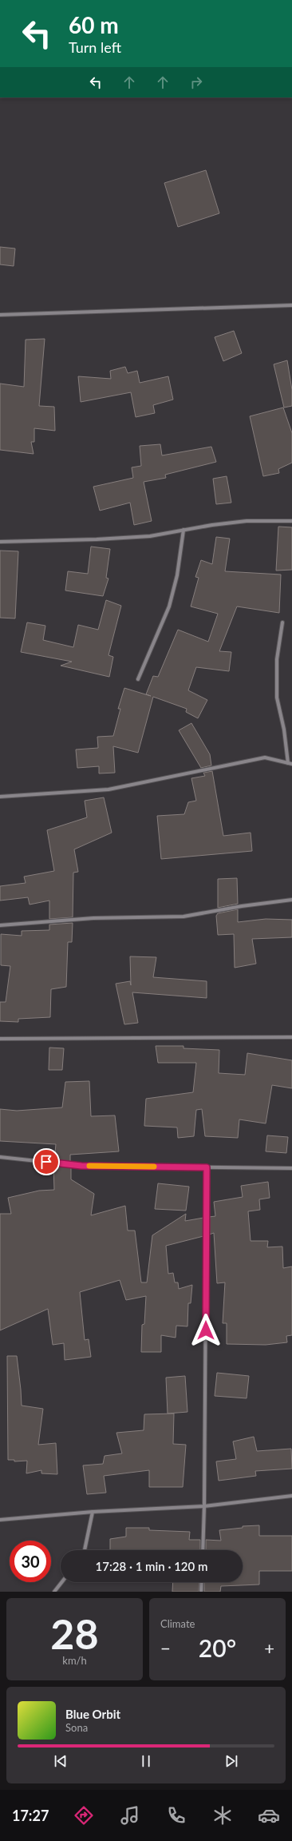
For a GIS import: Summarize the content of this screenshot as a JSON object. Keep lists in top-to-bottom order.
{
  "page": {
    "turn": ["60 m", "Turn left"],
    "limit": "30",
    "trip": "17:28 · 1 min · 120 m",
    "tile": [
      ["28", "km/h"],
      "Climate"
    ],
    "heat": ["−", "20°", "+"],
    "song": ["Blue Orbit", "Sona"],
    "tabs": "17:27"
  }
}
